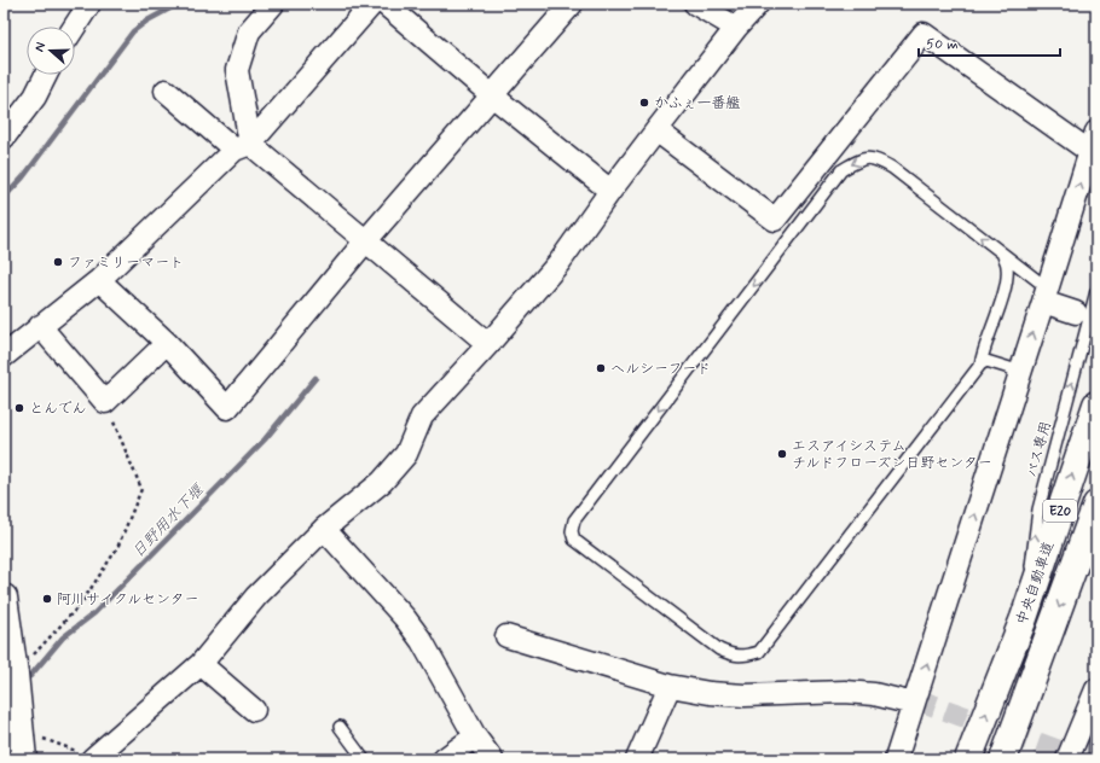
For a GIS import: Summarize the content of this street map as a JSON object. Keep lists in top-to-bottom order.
{
  "streets": {
    "main road": ["E20", "中央自動車道"],
    "lane": ["バス専用"]
  },
  "crossings": [
    ["バス専用", "中央自動車道"]
  ],
  "water": ["日野用水下堰"],
  "places": [
    "かふぇ一番艦",
    "ファミリーマート",
    "ヘルシーフード",
    "とんでん",
    "エスアイシステム チルドフローズン日野センター",
    "阿川サイクルセンター"
  ],
  "scale_bar": "50 m",
  "north": "left"
}
